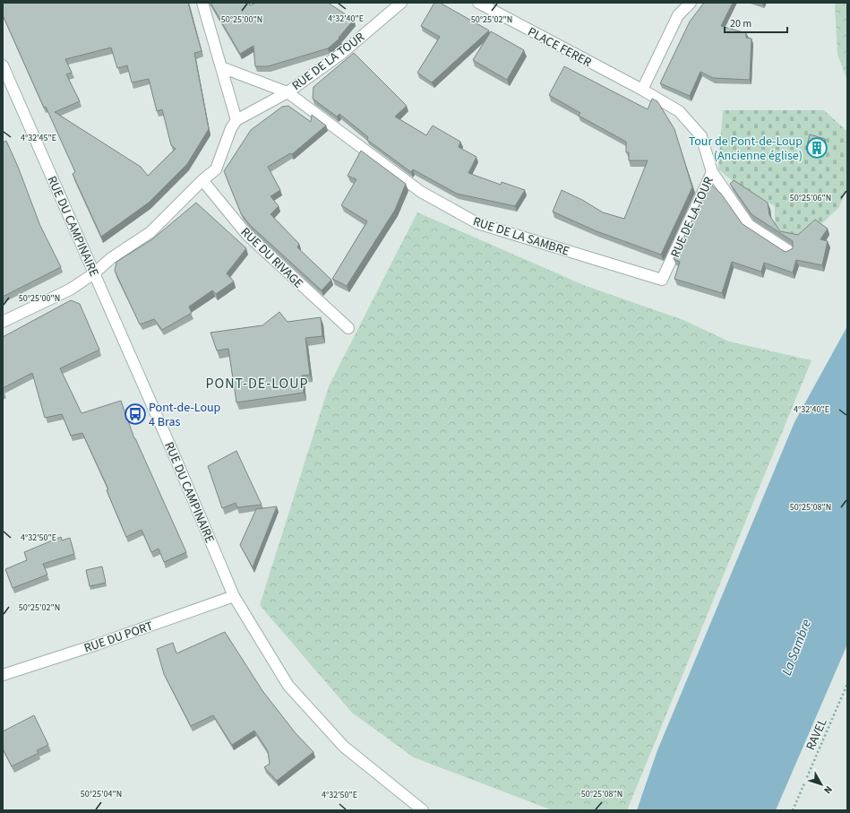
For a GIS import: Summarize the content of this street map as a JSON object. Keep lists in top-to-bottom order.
{
  "streets": {
    "street": [
      "PLACE FERER",
      "RUE DE LA TOUR",
      "RUE DU CAMPINAIRE",
      "RUE DE LA SAMBRE",
      "RUE DU RIVAGE",
      "RUE DU PORT"
    ],
    "path": ["RAVEL"]
  },
  "crossings": [
    ["PLACE FERER", "RUE DE LA TOUR"],
    ["RUE DE LA TOUR", "RUE DE LA SAMBRE"],
    ["RUE DU CAMPINAIRE", "RUE DU PORT"]
  ],
  "districts": ["PONT-DE-LOUP"],
  "water": ["La Sambre"],
  "places": {
    "building": ["Tour de Pont-de-Loup (Ancienne église)"],
    "bus stop": ["Pont-de-Loup 4 Bras"]
  },
  "scale_bar": "20 m",
  "north": "bottom right",
  "coordinates": [
    "4°32'40\"E",
    "50°25'00\"N",
    "50°25'02\"N",
    "4°32'45\"E",
    "50°25'06\"N",
    "50°25'08\"N",
    "4°32'50\"E",
    "50°25'04\"N"
  ]
}
